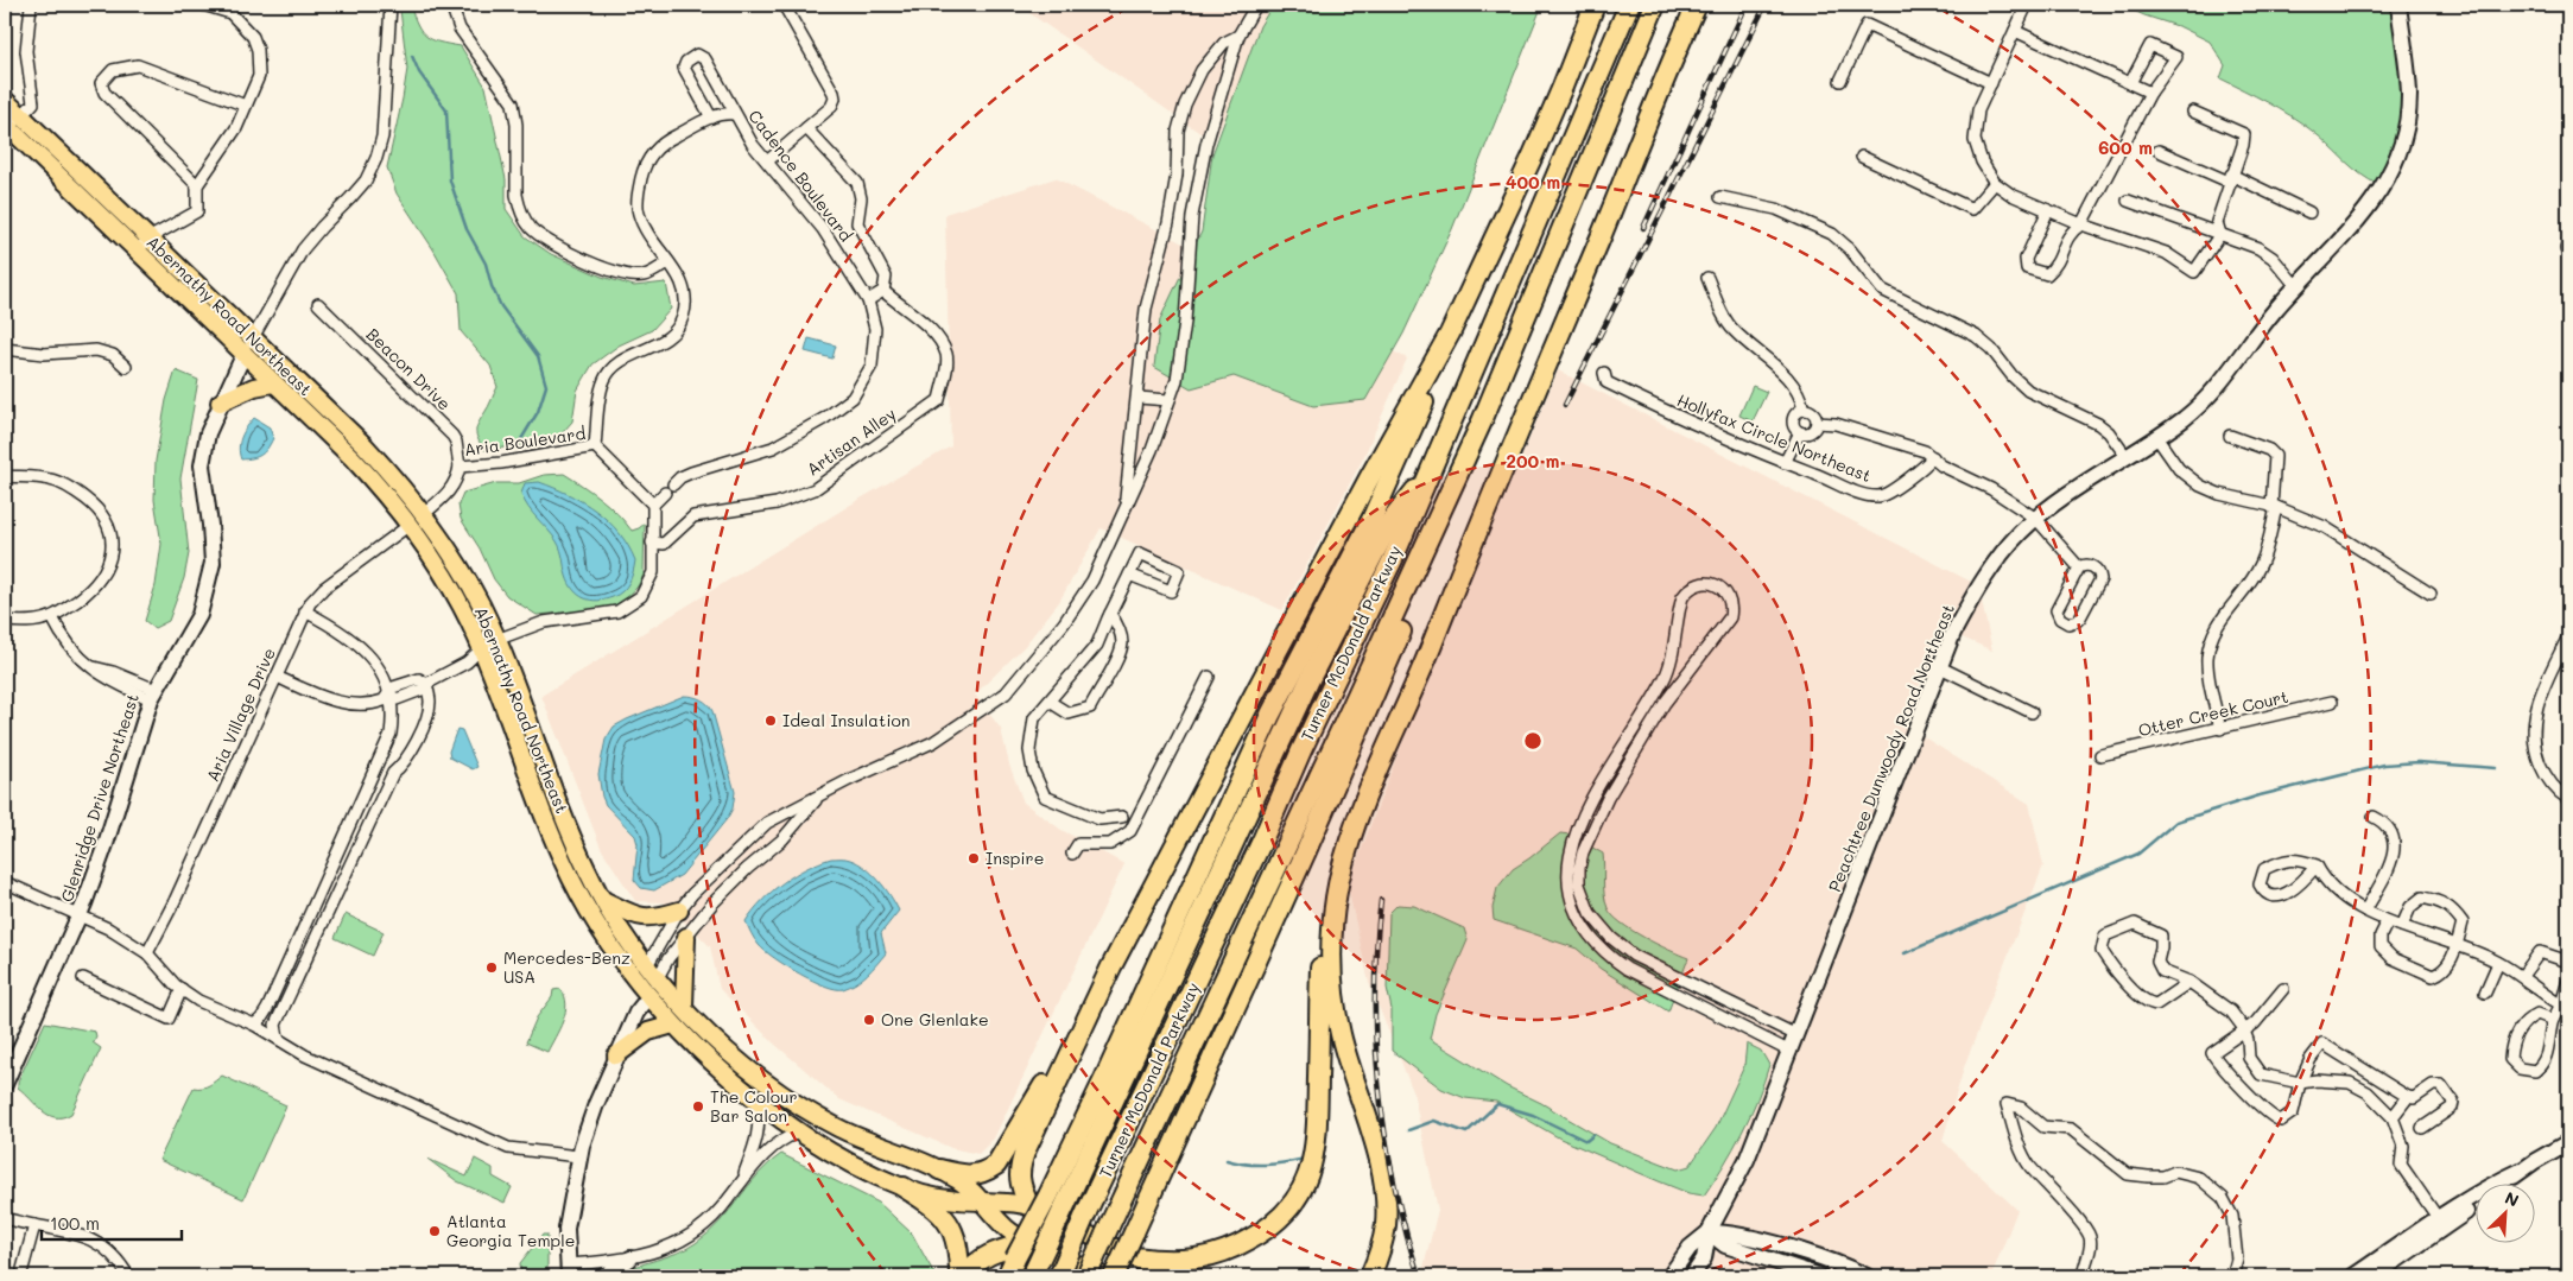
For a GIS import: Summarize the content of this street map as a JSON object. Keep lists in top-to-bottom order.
{
  "streets": {
    "highway": ["Turner McDonald Parkway"],
    "main road": ["Abernathy Road Northeast"],
    "street": [
      "Cadence Boulevard",
      "Beacon Drive",
      "Hollyfax Circle Northeast",
      "Aria Boulevard",
      "Artisan Alley",
      "Otter Creek Court",
      "Aria Village Drive",
      "Peachtree Dunwoody Road Northeast",
      "Glenridge Drive Northeast"
    ]
  },
  "crossings": [
    ["Abernathy Road Northeast", "Aria Boulevard"],
    ["Abernathy Road Northeast", "Aria Village Drive"],
    ["Abernathy Road Northeast", "Glenridge Drive Northeast"],
    ["Beacon Drive", "Aria Boulevard"]
  ],
  "places": [
    "Ideal Insulation",
    "Inspire",
    "Mercedes-Benz USA",
    "One Glenlake",
    "The Colour Bar Salon",
    "Atlanta Georgia Temple"
  ],
  "scale_bar": "100 m",
  "north": "top right",
  "rings": ["600 m", "400 m", "200 m"]
}
